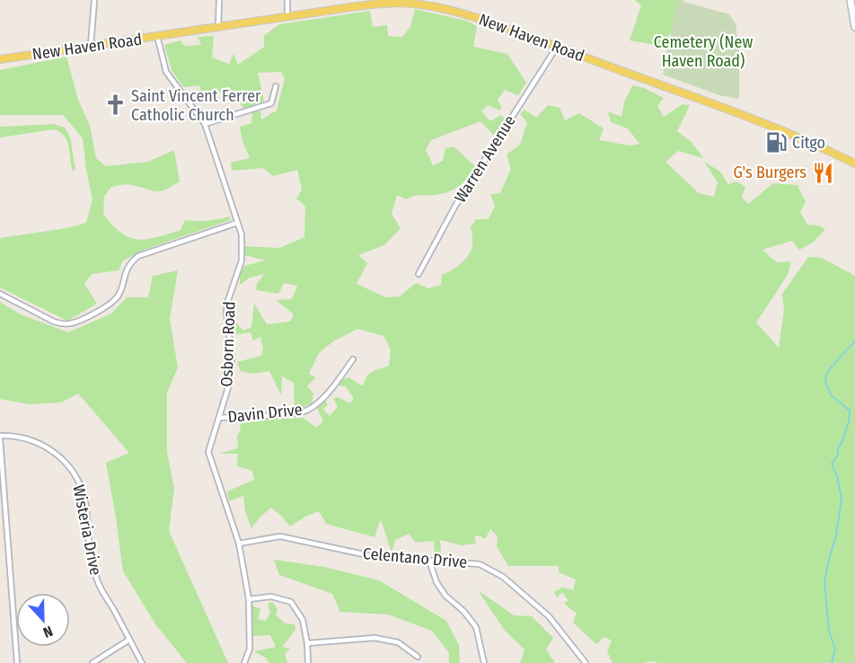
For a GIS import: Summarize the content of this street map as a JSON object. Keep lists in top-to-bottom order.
{
  "streets": {
    "main road": ["New Haven Road"],
    "street": [
      "Warren Avenue",
      "Osborn Road",
      "Davin Drive",
      "Wisteria Drive",
      "Celentano Drive"
    ]
  },
  "crossings": [
    ["New Haven Road", "Warren Avenue"],
    ["New Haven Road", "Osborn Road"],
    ["Osborn Road", "Davin Drive"],
    ["Osborn Road", "Celentano Drive"]
  ],
  "parks": ["Cemetery (New Haven Road)"],
  "places": {
    "church": ["Saint Vincent Ferrer Catholic Church"],
    "fuel station": ["Citgo"],
    "restaurant": ["G's Burgers"]
  },
  "north": "bottom"
}
